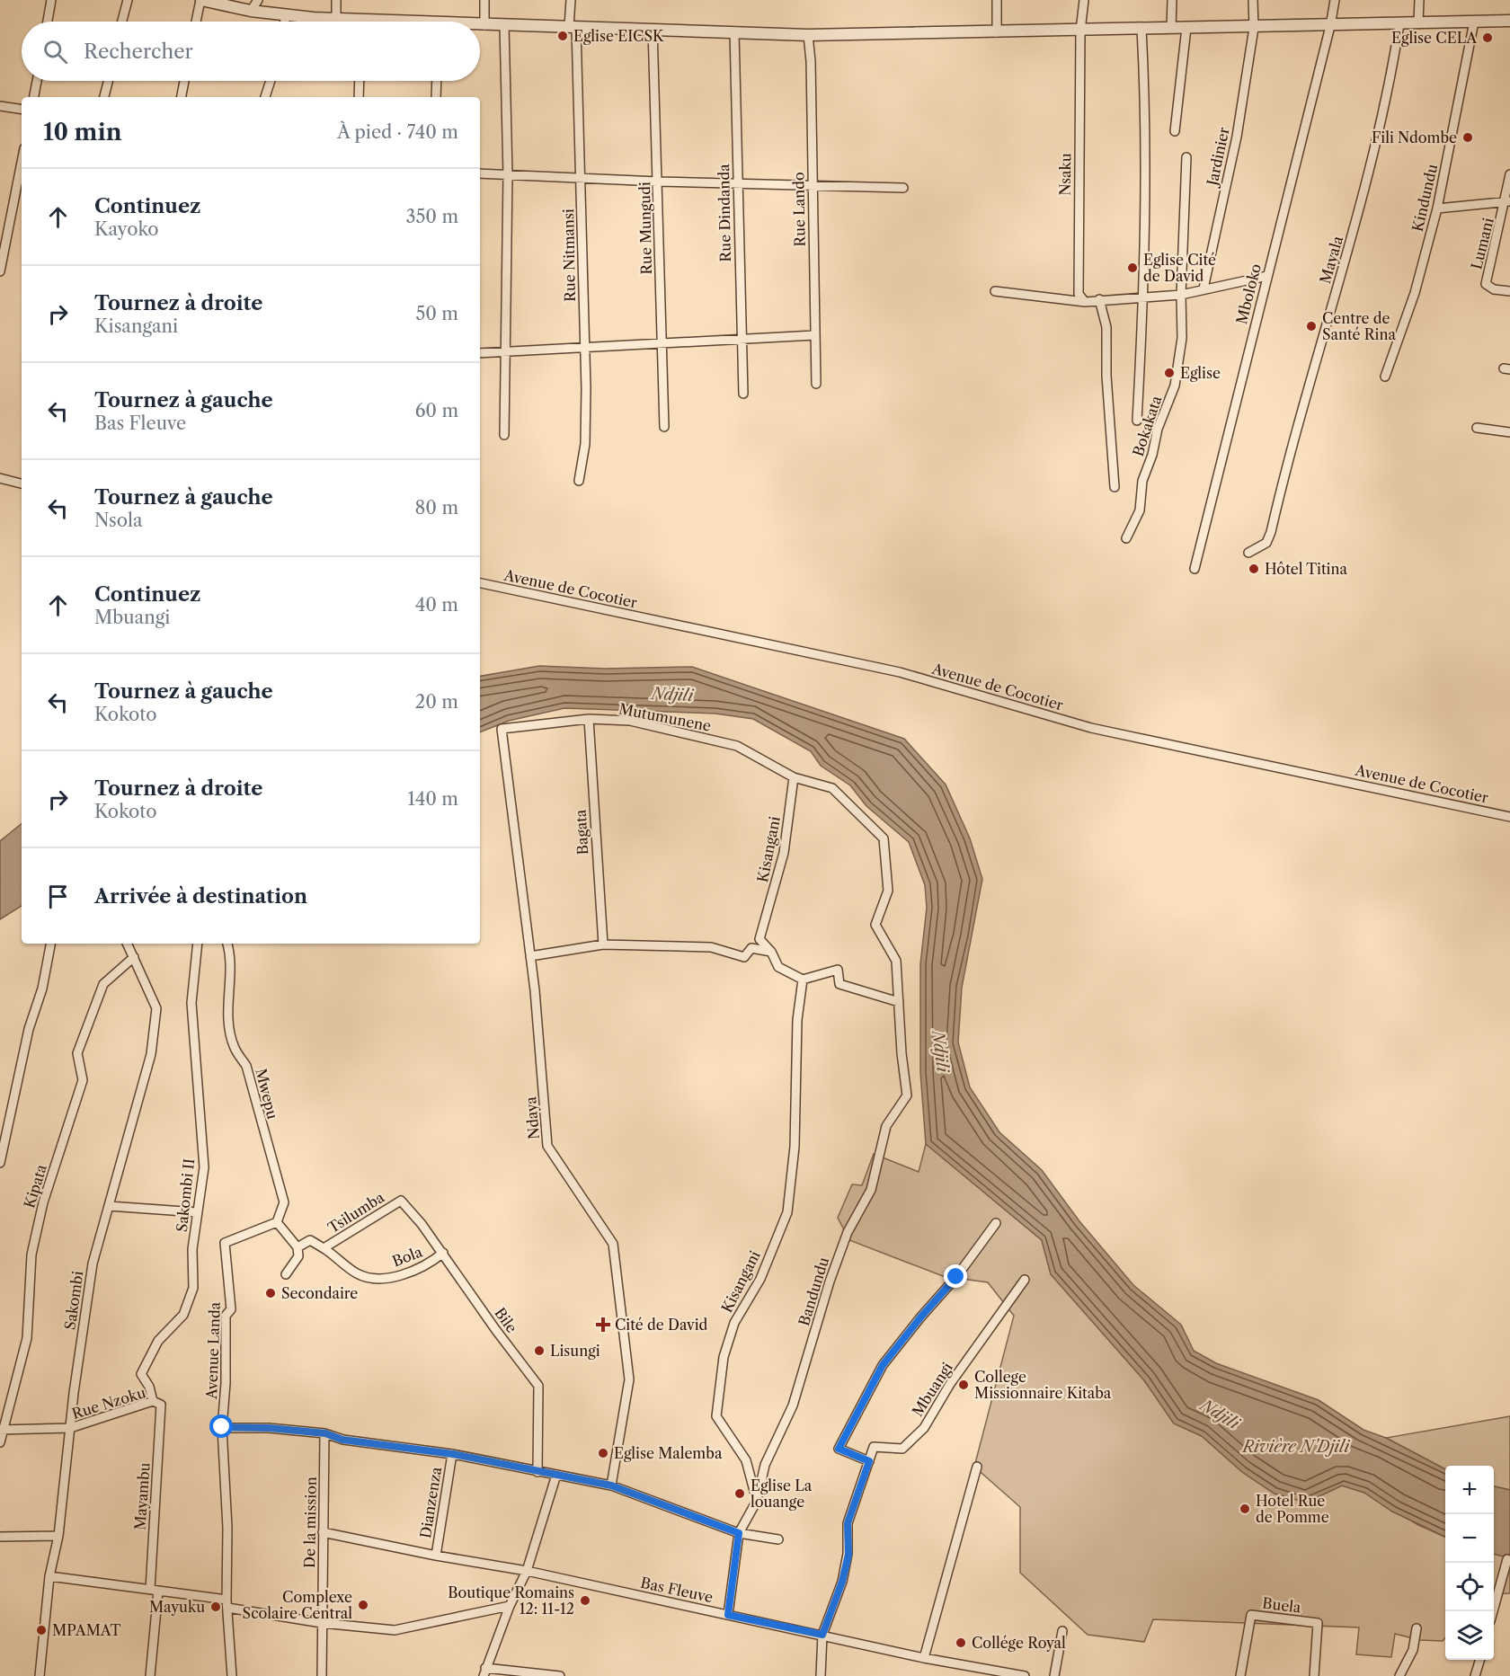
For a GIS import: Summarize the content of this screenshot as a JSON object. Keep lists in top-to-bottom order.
{
  "streets": {
    "street": [
      "Jardinier",
      "Nsaku",
      "Kindundu",
      "Rue Lando",
      "Rue Dindanda",
      "Rue Mungudi",
      "Lumani",
      "Rue Nitmansi",
      "Mayala",
      "Mboloko",
      "Bokakata",
      "Avenue de Cocotier",
      "Mutumunene",
      "Bagata",
      "Kisangani",
      "Mwepu",
      "Ndaya",
      "Kipata",
      "Sakombi II",
      "Tsilumba",
      "Bola",
      "Bandundu",
      "Sakombi",
      "Bile",
      "Avenue Landa",
      "Mbuangi",
      "Rue Nzoku",
      "Mayambu",
      "Dianzenza",
      "De la mission",
      "Bas Fleuve",
      "Buela"
    ]
  },
  "crossings": [
    ["Mutumunene", "Bagata"],
    ["Mutumunene", "Kisangani"],
    ["Mutumunene", "Ndaya"],
    ["Mutumunene", "Bandundu"],
    ["Kisangani", "Bandundu"],
    ["Mwepu", "Avenue Landa"],
    ["Kipata", "Sakombi"],
    ["Kipata", "Rue Nzoku"],
    ["Sakombi II", "Rue Nzoku"],
    ["Sakombi II", "Mayambu"],
    ["Tsilumba", "Bola"],
    ["Tsilumba", "Bile"],
    ["Bola", "Bile"],
    ["Sakombi", "Rue Nzoku"],
    ["Rue Nzoku", "Mayambu"],
    ["Dianzenza", "Bas Fleuve"],
    ["De la mission", "Bas Fleuve"]
  ],
  "water": ["Ndjili", "Rivière N'Djili"],
  "places": {
    "other": [
      "Eglise EICSK",
      "Eglise CELA",
      "Fili Ndombe",
      "Eglise Cité de David",
      "Centre de Santé Rina",
      "Eglise",
      "Hôtel Titina",
      "Secondaire",
      "Lisungi",
      "College Missionnaire Kitaba",
      "Eglise Malemba",
      "Eglise La louange",
      "Hotel Rue de Pomme",
      "Boutique Romains 12: 11-12",
      "Complexe Scolaire Central",
      "Mayuku",
      "MPAMAT",
      "Collége Royal"
    ],
    "health": ["Cité de David"]
  },
  "page": {
    "search": "Rechercher",
    "heading": ["10 min", "À pied · 740 m"],
    "list": [
      ["Continuez", "Kayoko", "350 m"],
      ["Tournez à droite", "Kisangani", "50 m"],
      ["Tournez à gauche", "Bas Fleuve", "60 m"],
      ["Tournez à gauche", "Nsola", "80 m"],
      ["Continuez", "Mbuangi", "40 m"],
      ["Tournez à gauche", "Kokoto", "20 m"],
      ["Tournez à droite", "Kokoto", "140 m"],
      "Arrivée à destination"
    ],
    "map_buttons": ["+", "−"]
  }
}
